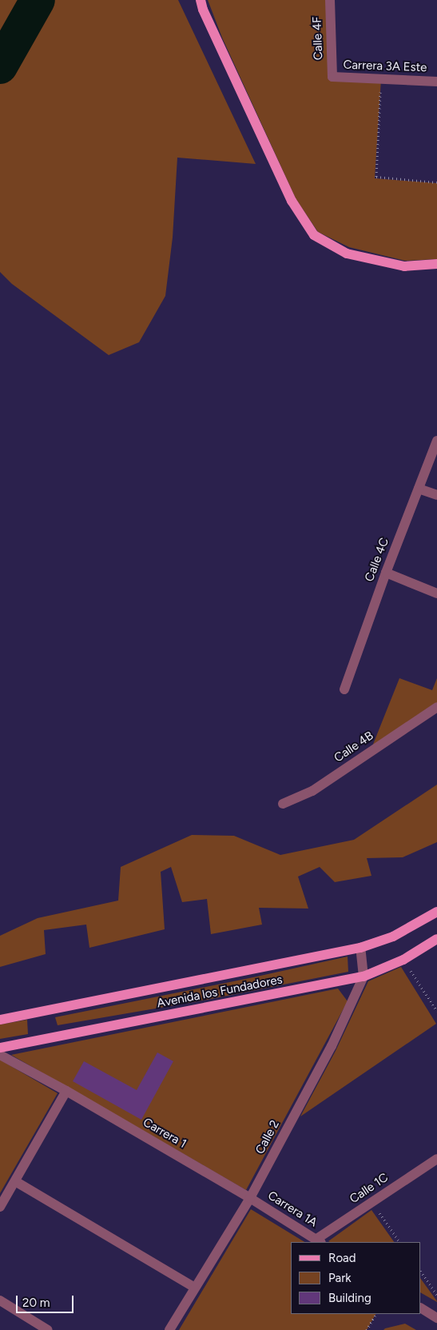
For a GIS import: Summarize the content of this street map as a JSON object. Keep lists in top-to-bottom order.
{
  "streets": {
    "main road": ["Avenida los Fundadores"],
    "street": [
      "Calle 4F",
      "Carrera 3A Este",
      "Calle 4C",
      "Calle 4B",
      "Carrera 1",
      "Calle 2",
      "Calle 1C",
      "Carrera 1A"
    ]
  },
  "crossings": [
    ["Calle 4F", "Carrera 3A Este"],
    ["Avenida los Fundadores", "Calle 2"],
    ["Carrera 1", "Calle 2"],
    ["Carrera 1", "Carrera 1A"],
    ["Calle 2", "Carrera 1A"],
    ["Calle 1C", "Carrera 1A"]
  ],
  "legend": ["Road", "Park", "Building"],
  "scale_bar": "20 m"
}
